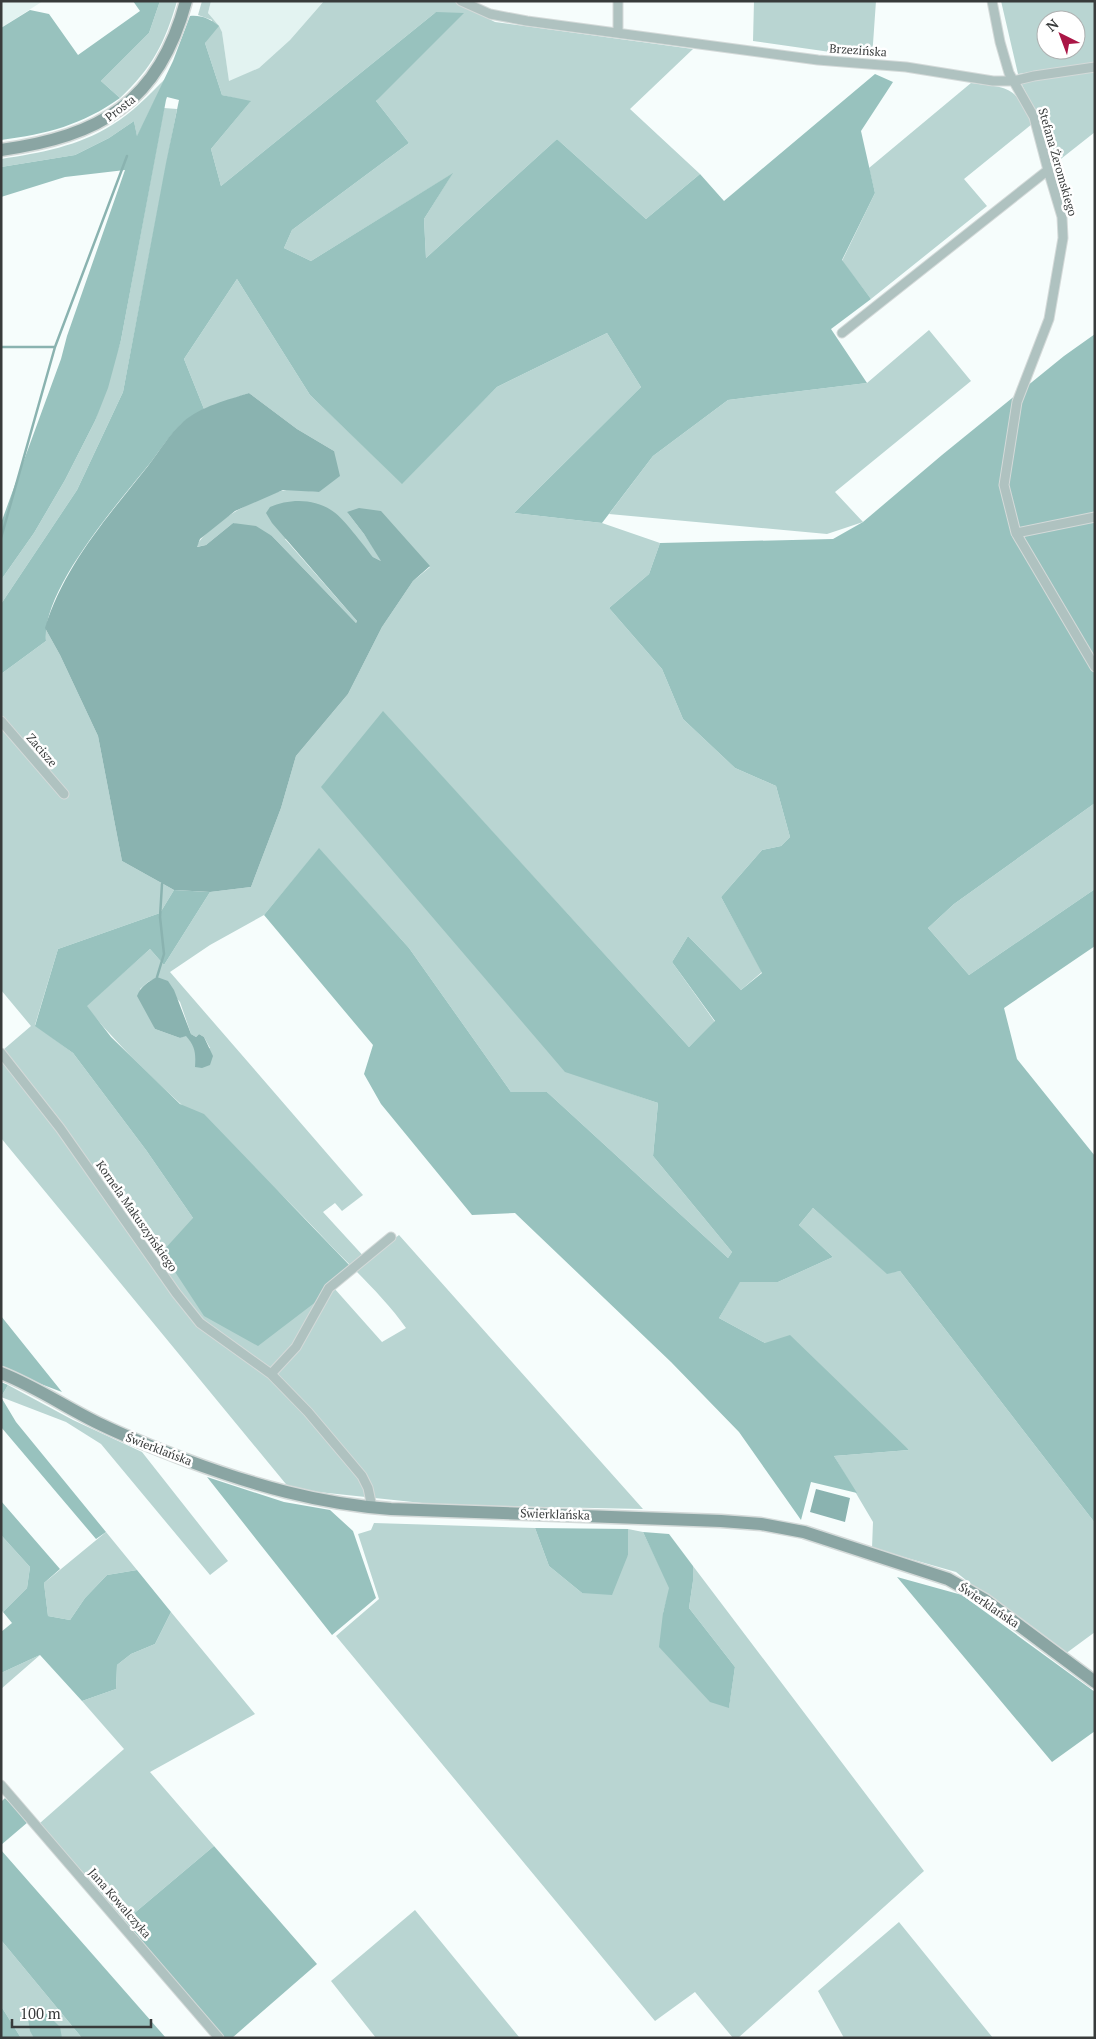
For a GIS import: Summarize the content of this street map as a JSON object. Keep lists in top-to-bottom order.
{
  "streets": {
    "street": [
      "Brzezińska",
      "Prosta",
      "Stefana Żeromskiego",
      "Zacisze",
      "Kornela Makuszyńskiego",
      "Świerklańska",
      "Jana Kowalczyka"
    ]
  },
  "crossings": [
    ["Brzezińska", "Stefana Żeromskiego"],
    ["Kornela Makuszyńskiego", "Świerklańska"]
  ],
  "scale_bar": "100 m",
  "north": "top left"
}
